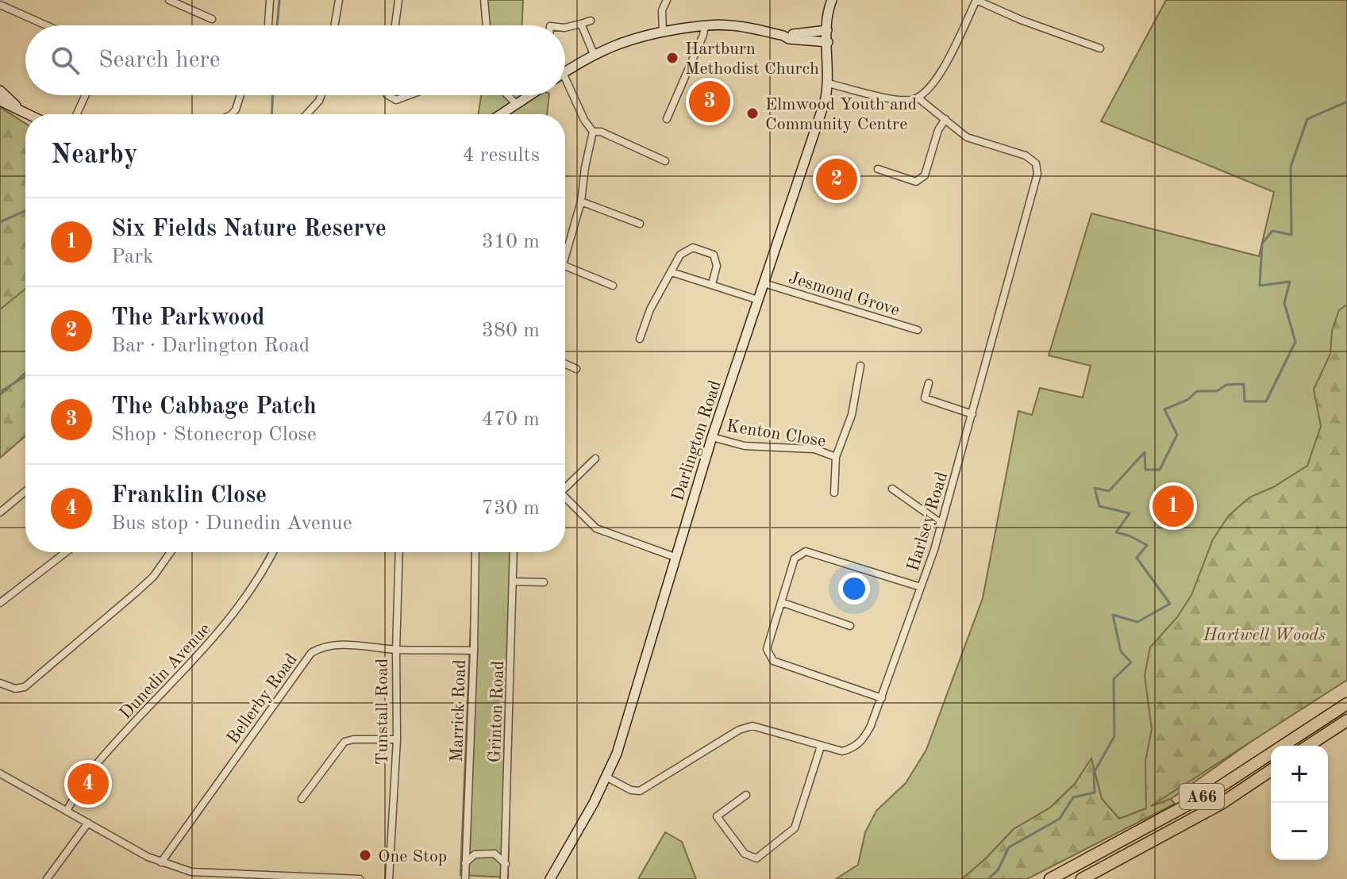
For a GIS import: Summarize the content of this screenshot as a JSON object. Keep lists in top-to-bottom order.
{
  "streets": {
    "highway": ["A66"],
    "street": [
      "Jesmond Grove",
      "Kenton Close",
      "Darlington Road",
      "Harlsey Road",
      "Dunedin Avenue",
      "Bellerby Road",
      "Marrick Road",
      "Tunstall Road",
      "Grinton Road"
    ]
  },
  "crossings": [
    ["Jesmond Grove", "Darlington Road"],
    ["Kenton Close", "Darlington Road"],
    ["Darlington Road", "Harlsey Road"],
    ["Bellerby Road", "Marrick Road"],
    ["Bellerby Road", "Tunstall Road"]
  ],
  "parks": ["Hartwell Woods"],
  "places": ["Hartburn Methodist Church", "Elmwood Youth and Community Centre", "One Stop"],
  "page": {
    "search": "Search here",
    "pins": [
      "3",
      "2",
      "1",
      "4"
    ],
    "heading": ["Nearby", "4 results"],
    "list": [
      {
        "mark": "1",
        "name": "Six Fields Nature Reserve",
        "note": "Park",
        "value": "310 m"
      },
      {
        "mark": "2",
        "name": "The Parkwood",
        "note": "Bar · Darlington Road",
        "value": "380 m"
      },
      {
        "mark": "3",
        "name": "The Cabbage Patch",
        "note": "Shop · Stonecrop Close",
        "value": "470 m"
      },
      {
        "mark": "4",
        "name": "Franklin Close",
        "note": "Bus stop · Dunedin Avenue",
        "value": "730 m"
      }
    ],
    "map_buttons": ["+", "−"]
  }
}
